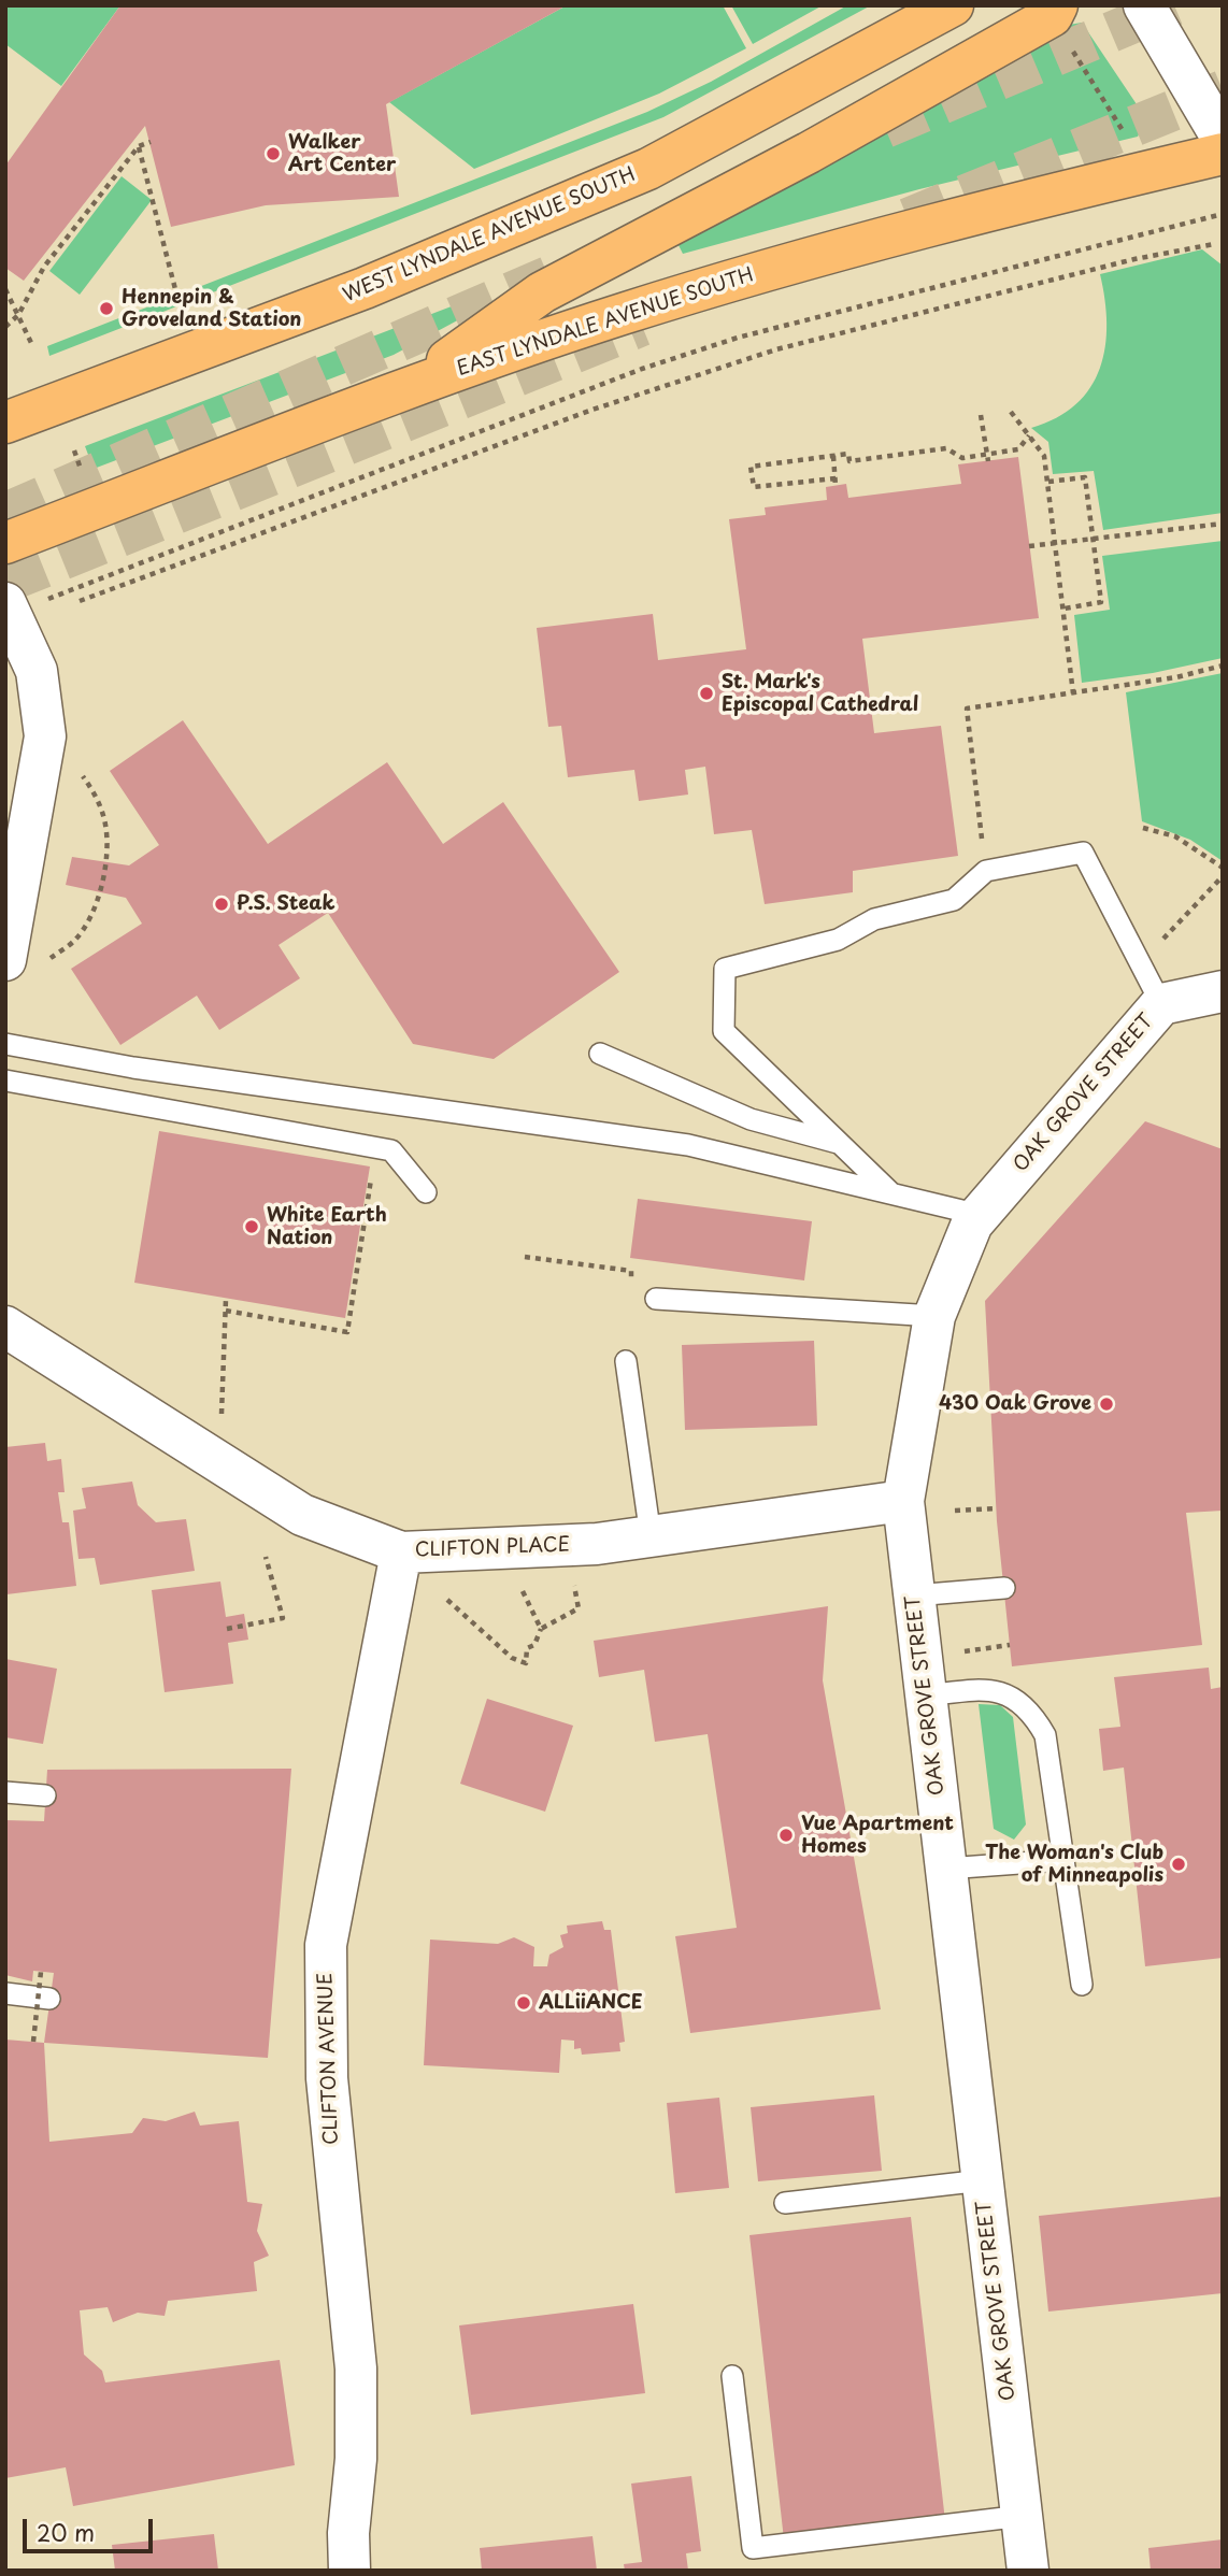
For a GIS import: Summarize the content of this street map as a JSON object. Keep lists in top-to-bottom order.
{
  "streets": {
    "main road": ["WEST LYNDALE AVENUE SOUTH", "EAST LYNDALE AVENUE SOUTH"],
    "street": ["OAK GROVE STREET", "CLIFTON PLACE", "CLIFTON AVENUE"]
  },
  "crossings": [
    ["OAK GROVE STREET", "CLIFTON PLACE"],
    ["CLIFTON PLACE", "CLIFTON AVENUE"]
  ],
  "places": [
    "Walker Art Center",
    "Hennepin & Groveland Station",
    "St. Mark's Episcopal Cathedral",
    "P.S. Steak",
    "White Earth Nation",
    "430 Oak Grove",
    "Vue Apartment Homes",
    "The Woman's Club of Minneapolis",
    "ALLiiANCE"
  ],
  "scale_bar": "20 m"
}
